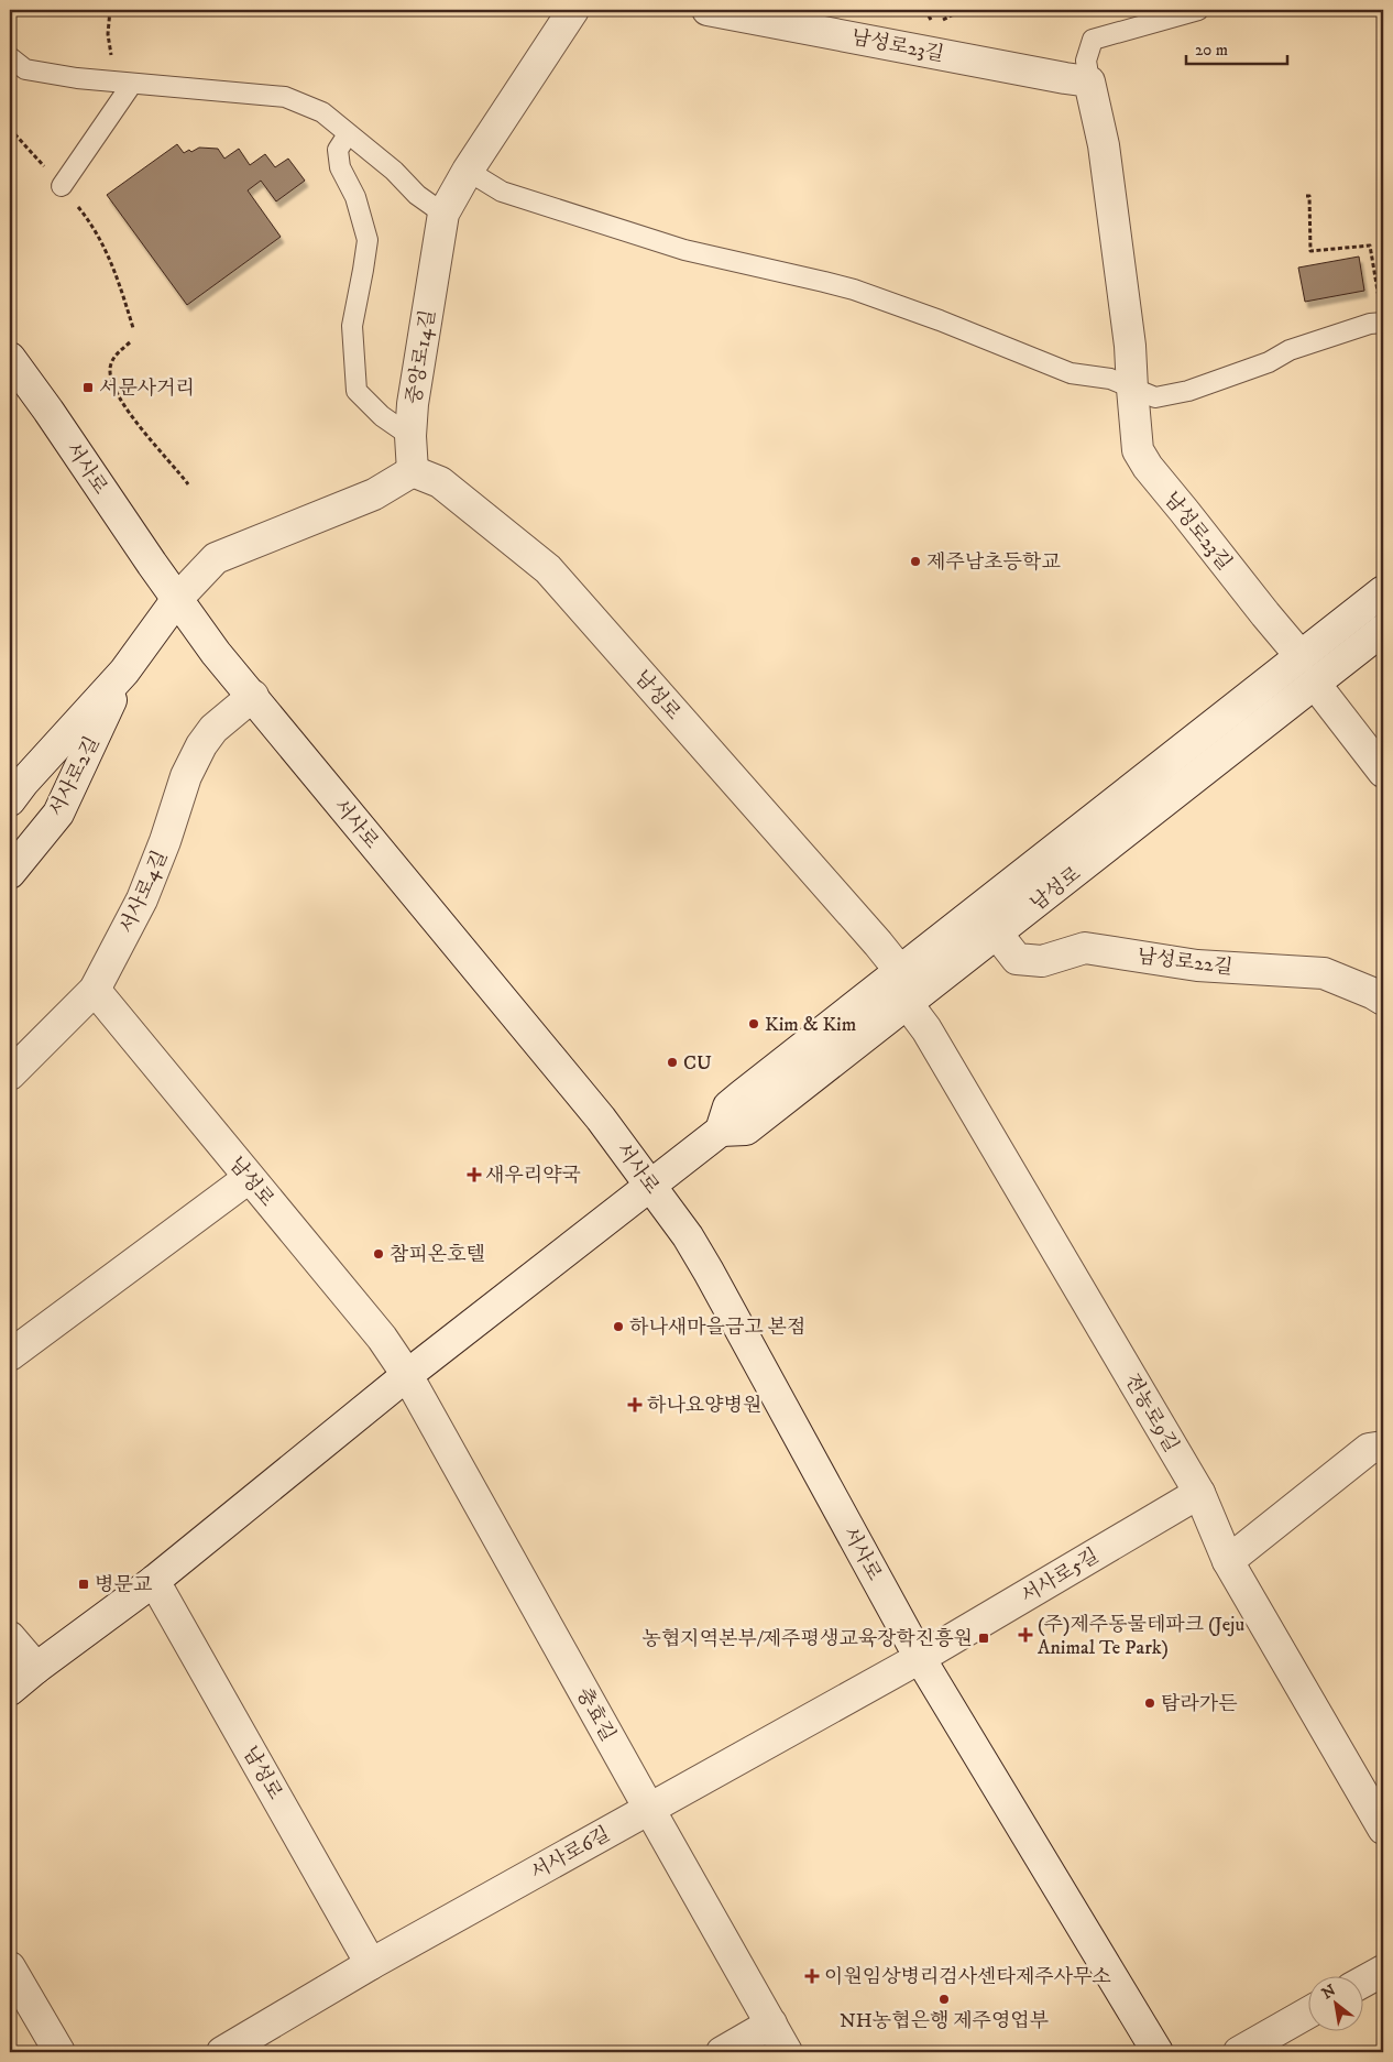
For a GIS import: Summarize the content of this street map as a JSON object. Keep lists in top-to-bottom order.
{
  "streets": {
    "street": [
      "남성로23길",
      "중앙로14길",
      "서사로",
      "남성로",
      "서사로2길",
      "서사로4길",
      "남성로22길",
      "전농로9길",
      "서사로5길",
      "충효길",
      "서사로6길"
    ]
  },
  "crossings": [
    ["남성로23길", "남성로"],
    ["중앙로14길", "남성로"],
    ["서사로", "서사로2길"],
    ["서사로", "서사로4길"],
    ["서사로", "서사로5길"],
    ["서사로", "서사로6길"],
    ["남성로", "서사로4길"],
    ["남성로", "남성로22길"],
    ["남성로", "전농로9길"],
    ["남성로", "충효길"],
    ["남성로", "서사로6길"],
    ["전농로9길", "서사로5길"],
    ["서사로5길", "서사로6길"],
    ["충효길", "서사로6길"]
  ],
  "places": {
    "transit": ["서문사거리", "병문교", "농협지역본부/제주평생교육장학진흥원"],
    "other": [
      "제주남초등학교",
      "Kim & Kim",
      "CU",
      "참피온호텔",
      "하나새마을금고 본점",
      "탐라가든",
      "NH농협은행 제주영업부"
    ],
    "health": [
      "새우리약국",
      "하나요양병원",
      "(주)제주동물테파크 (Jeju Animal Te Park)",
      "이원임상병리검사센타제주사무소"
    ]
  },
  "scale_bar": "20 m",
  "north": "top left"
}
